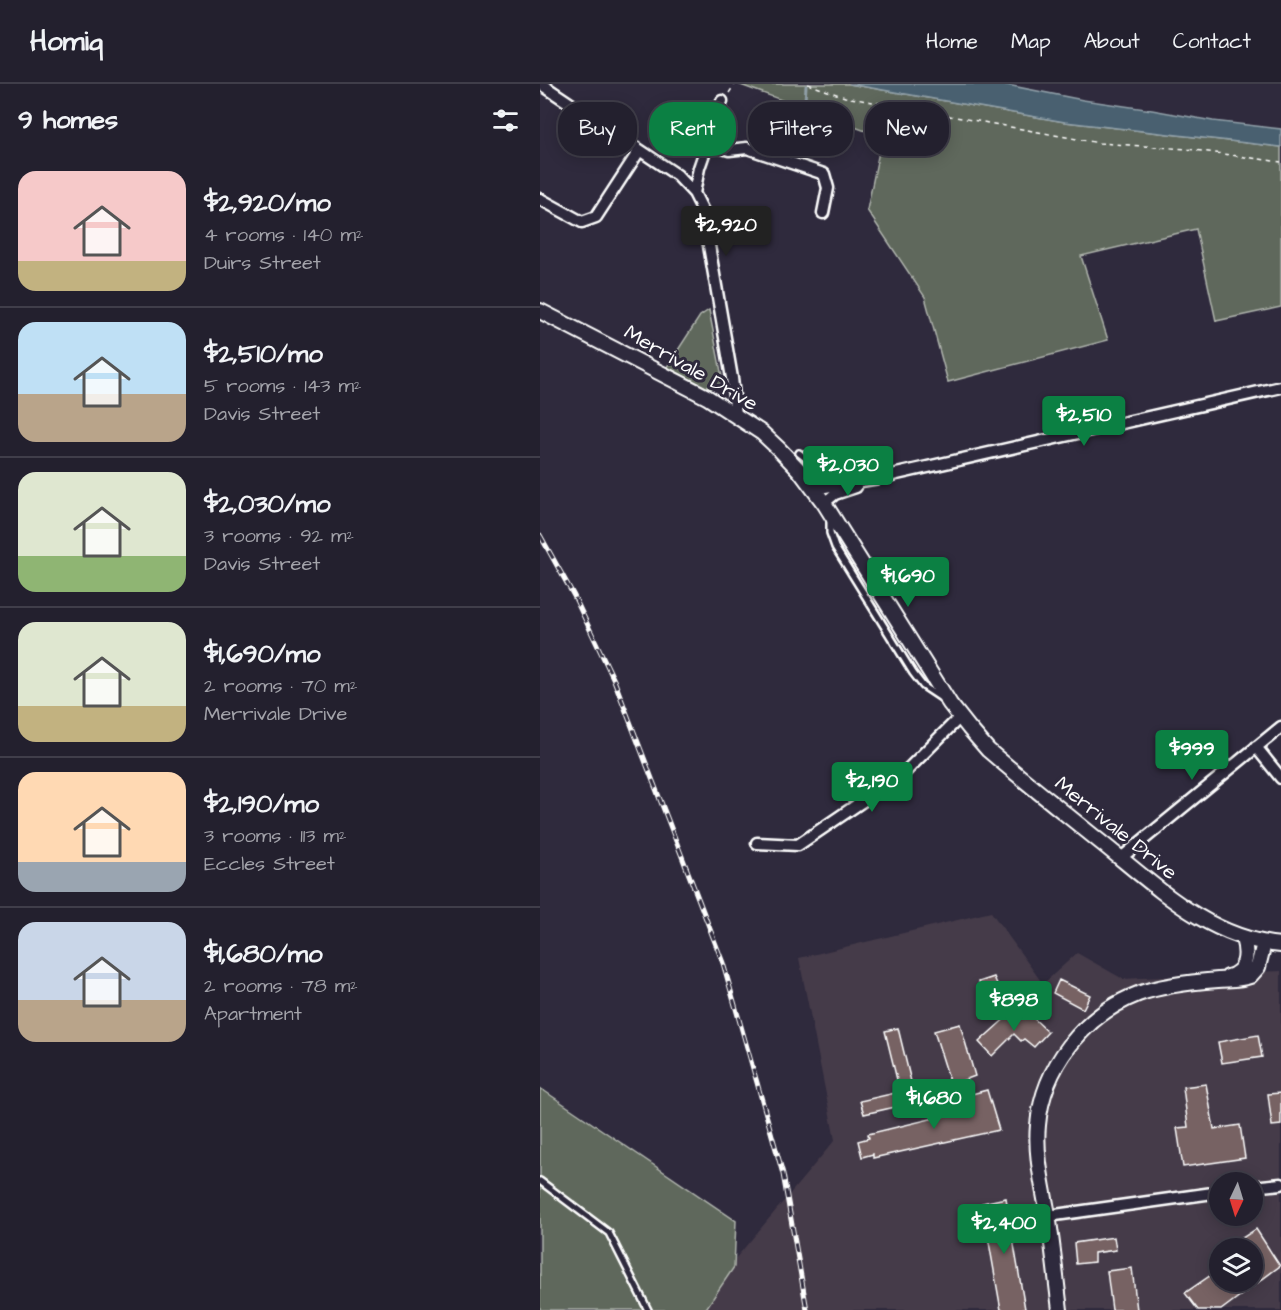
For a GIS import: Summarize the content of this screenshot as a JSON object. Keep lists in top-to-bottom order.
{
  "streets": {
    "street": ["Merrivale Drive"]
  },
  "north": "bottom",
  "page": {
    "header": "Homiq",
    "nav": [
      "Home",
      "Map",
      "About",
      "Contact"
    ],
    "heading": "9 homes",
    "chip": [
      "Buy",
      "Rent",
      "Filters",
      "New"
    ],
    "list": [
      {
        "name": "$2,920/mo",
        "note": "4 rooms · 140 m² · Duirs Street"
      },
      {
        "name": "$2,510/mo",
        "note": "5 rooms · 143 m² · Davis Street"
      },
      {
        "name": "$2,030/mo",
        "note": "3 rooms · 92 m² · Davis Street"
      },
      {
        "name": "$1,690/mo",
        "note": "2 rooms · 70 m² · Merrivale Drive"
      },
      {
        "name": "$2,190/mo",
        "note": "3 rooms · 113 m² · Eccles Street"
      },
      {
        "name": "$1,680/mo",
        "note": "2 rooms · 78 m² · Apartment"
      }
    ],
    "price": [
      "$2,920",
      "$2,510",
      "$2,030",
      "$1,690",
      "$999",
      "$2,190",
      "$898",
      "$1,680",
      "$2,400"
    ]
  }
}
